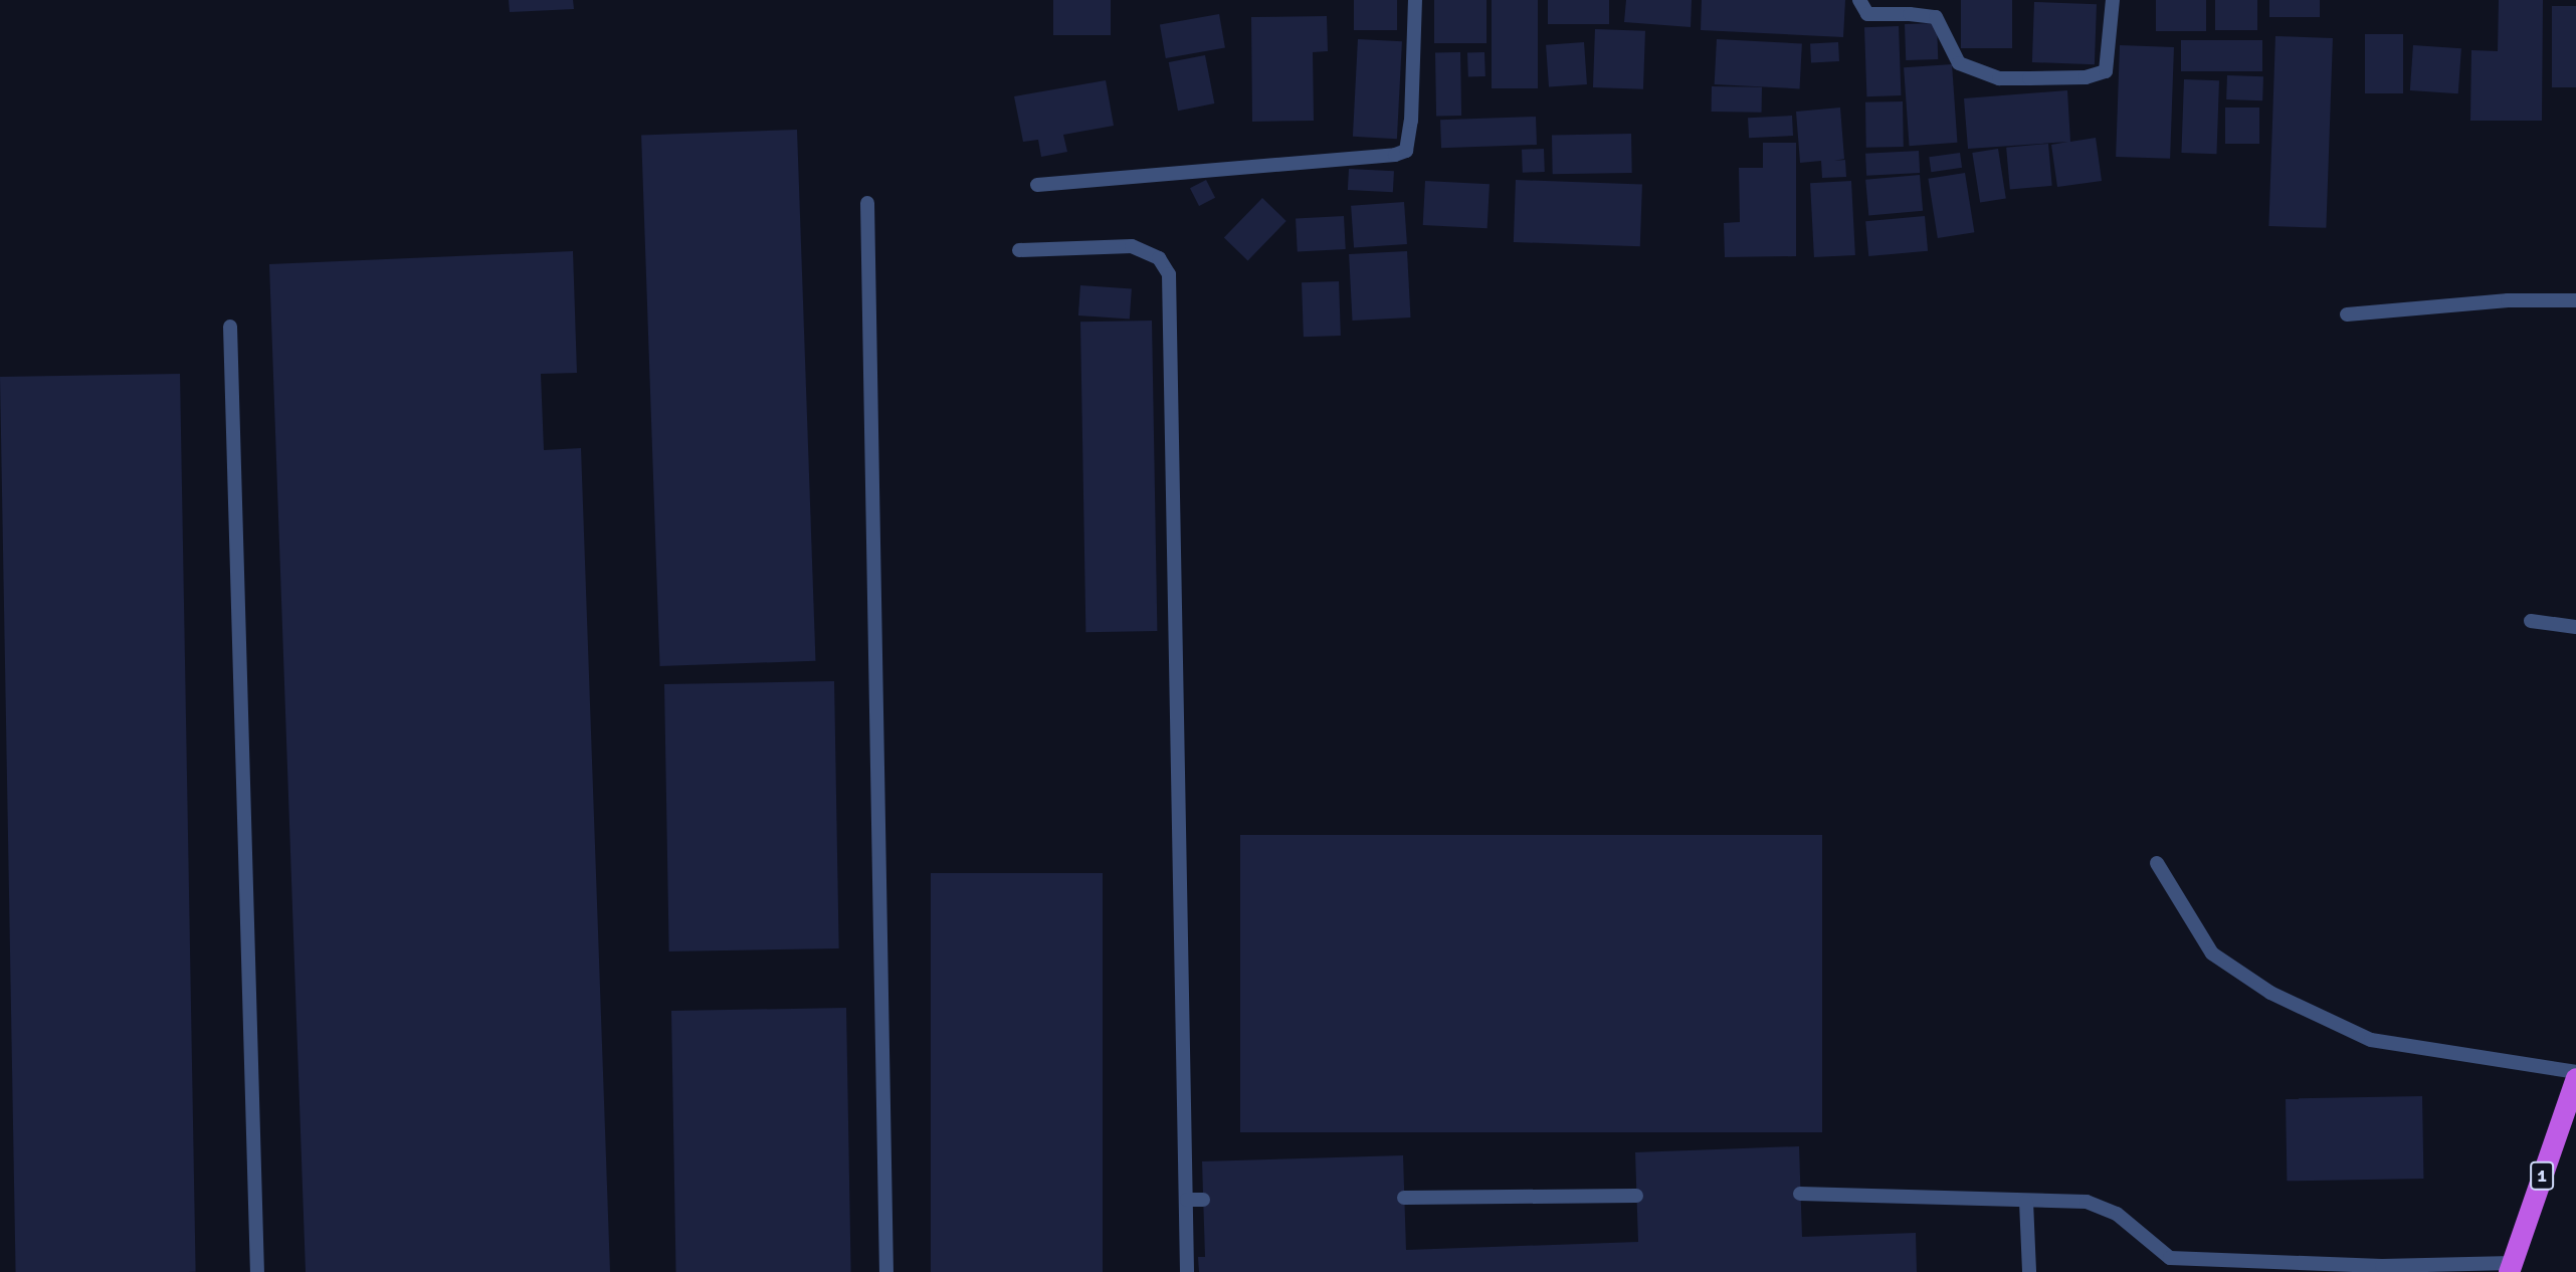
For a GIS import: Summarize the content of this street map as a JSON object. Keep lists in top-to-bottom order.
{
  "streets": {
    "highway": ["1"]
  }
}
